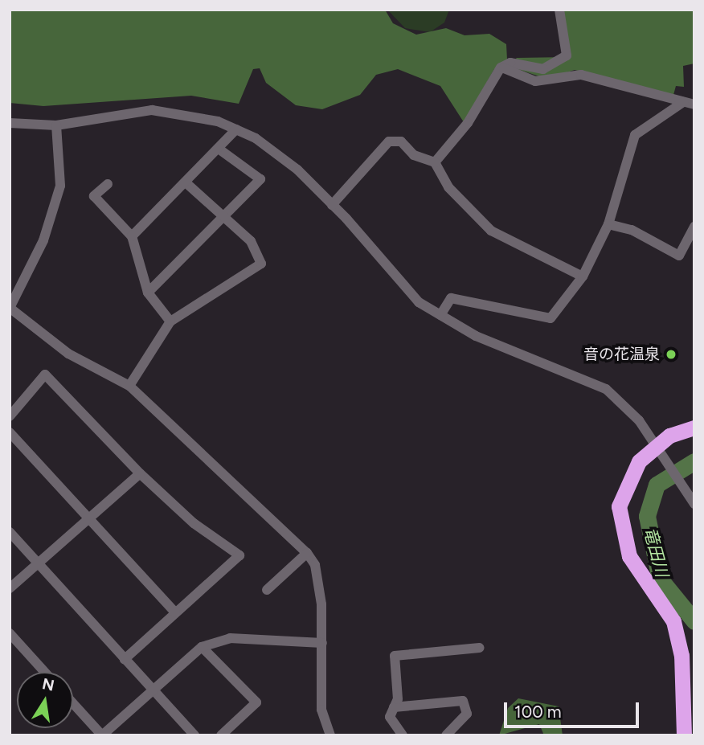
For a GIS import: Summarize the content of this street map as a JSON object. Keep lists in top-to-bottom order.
{
  "water": ["竜田川"],
  "places": ["音の花温泉"],
  "scale_bar": "100 m",
  "north": "top"
}
